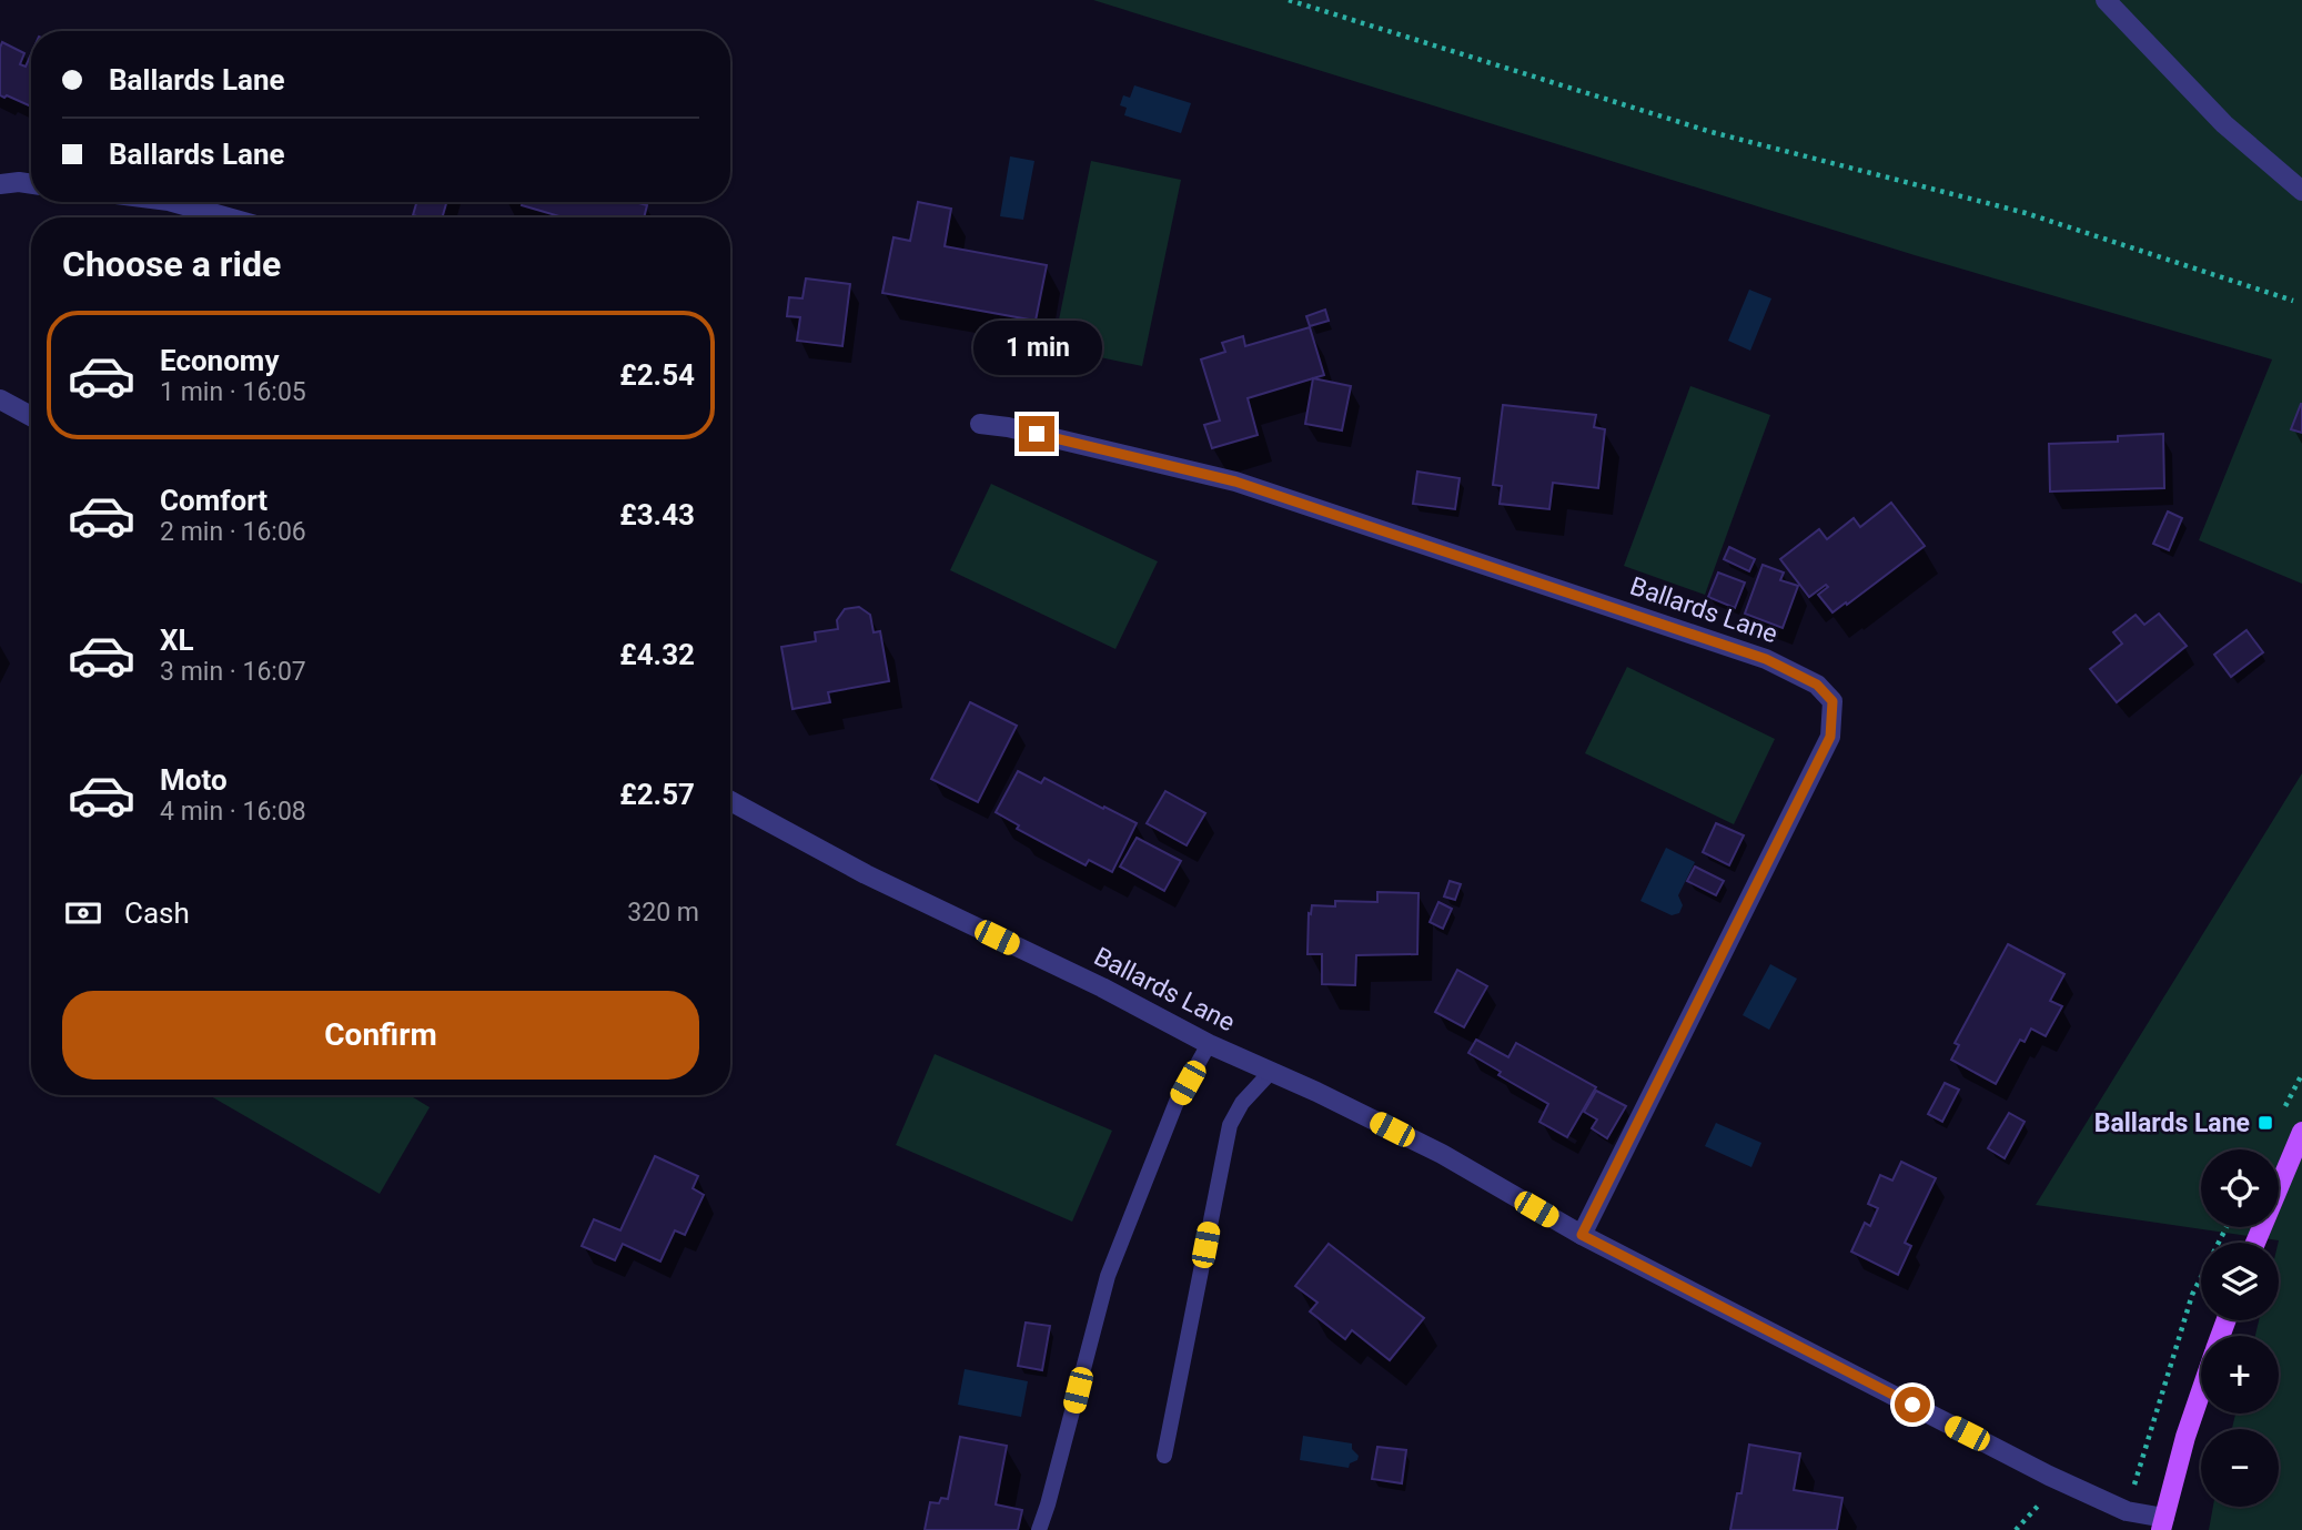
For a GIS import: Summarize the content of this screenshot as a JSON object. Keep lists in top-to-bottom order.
{
  "streets": {
    "street": ["Ballards Lane"]
  },
  "places": {
    "transit": ["Ballards Lane"]
  },
  "page": {
    "banner": ["Ballards Lane", "Ballards Lane"],
    "heading": "Choose a ride",
    "list": [
      {
        "name": "Economy",
        "note": "1 min · 16:05",
        "value": "£2.54"
      },
      {
        "name": "Comfort",
        "note": "2 min · 16:06",
        "value": "£3.43"
      },
      {
        "name": "XL",
        "note": "3 min · 16:07",
        "value": "£4.32"
      },
      {
        "name": "Moto",
        "note": "4 min · 16:08",
        "value": "£2.57"
      }
    ],
    "bubble": "1 min",
    "pay": ["Cash", "320 m"],
    "buttons": "Confirm",
    "map_buttons": ["+", "−"]
  }
}
